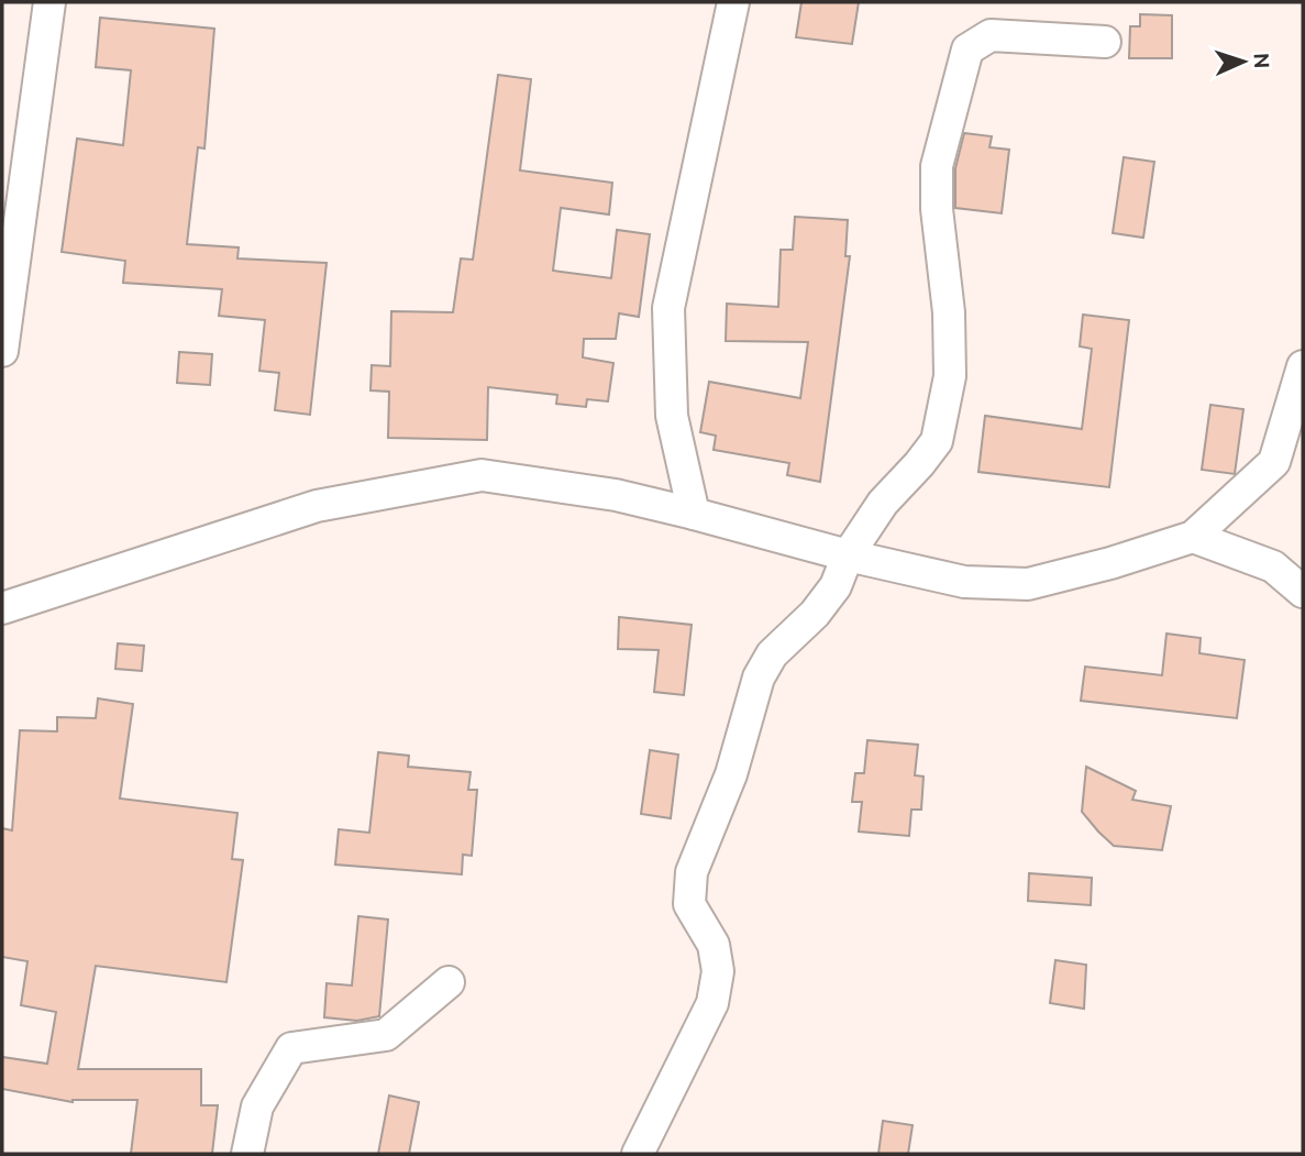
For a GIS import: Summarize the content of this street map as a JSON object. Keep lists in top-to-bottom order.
{
  "north": "right"
}
